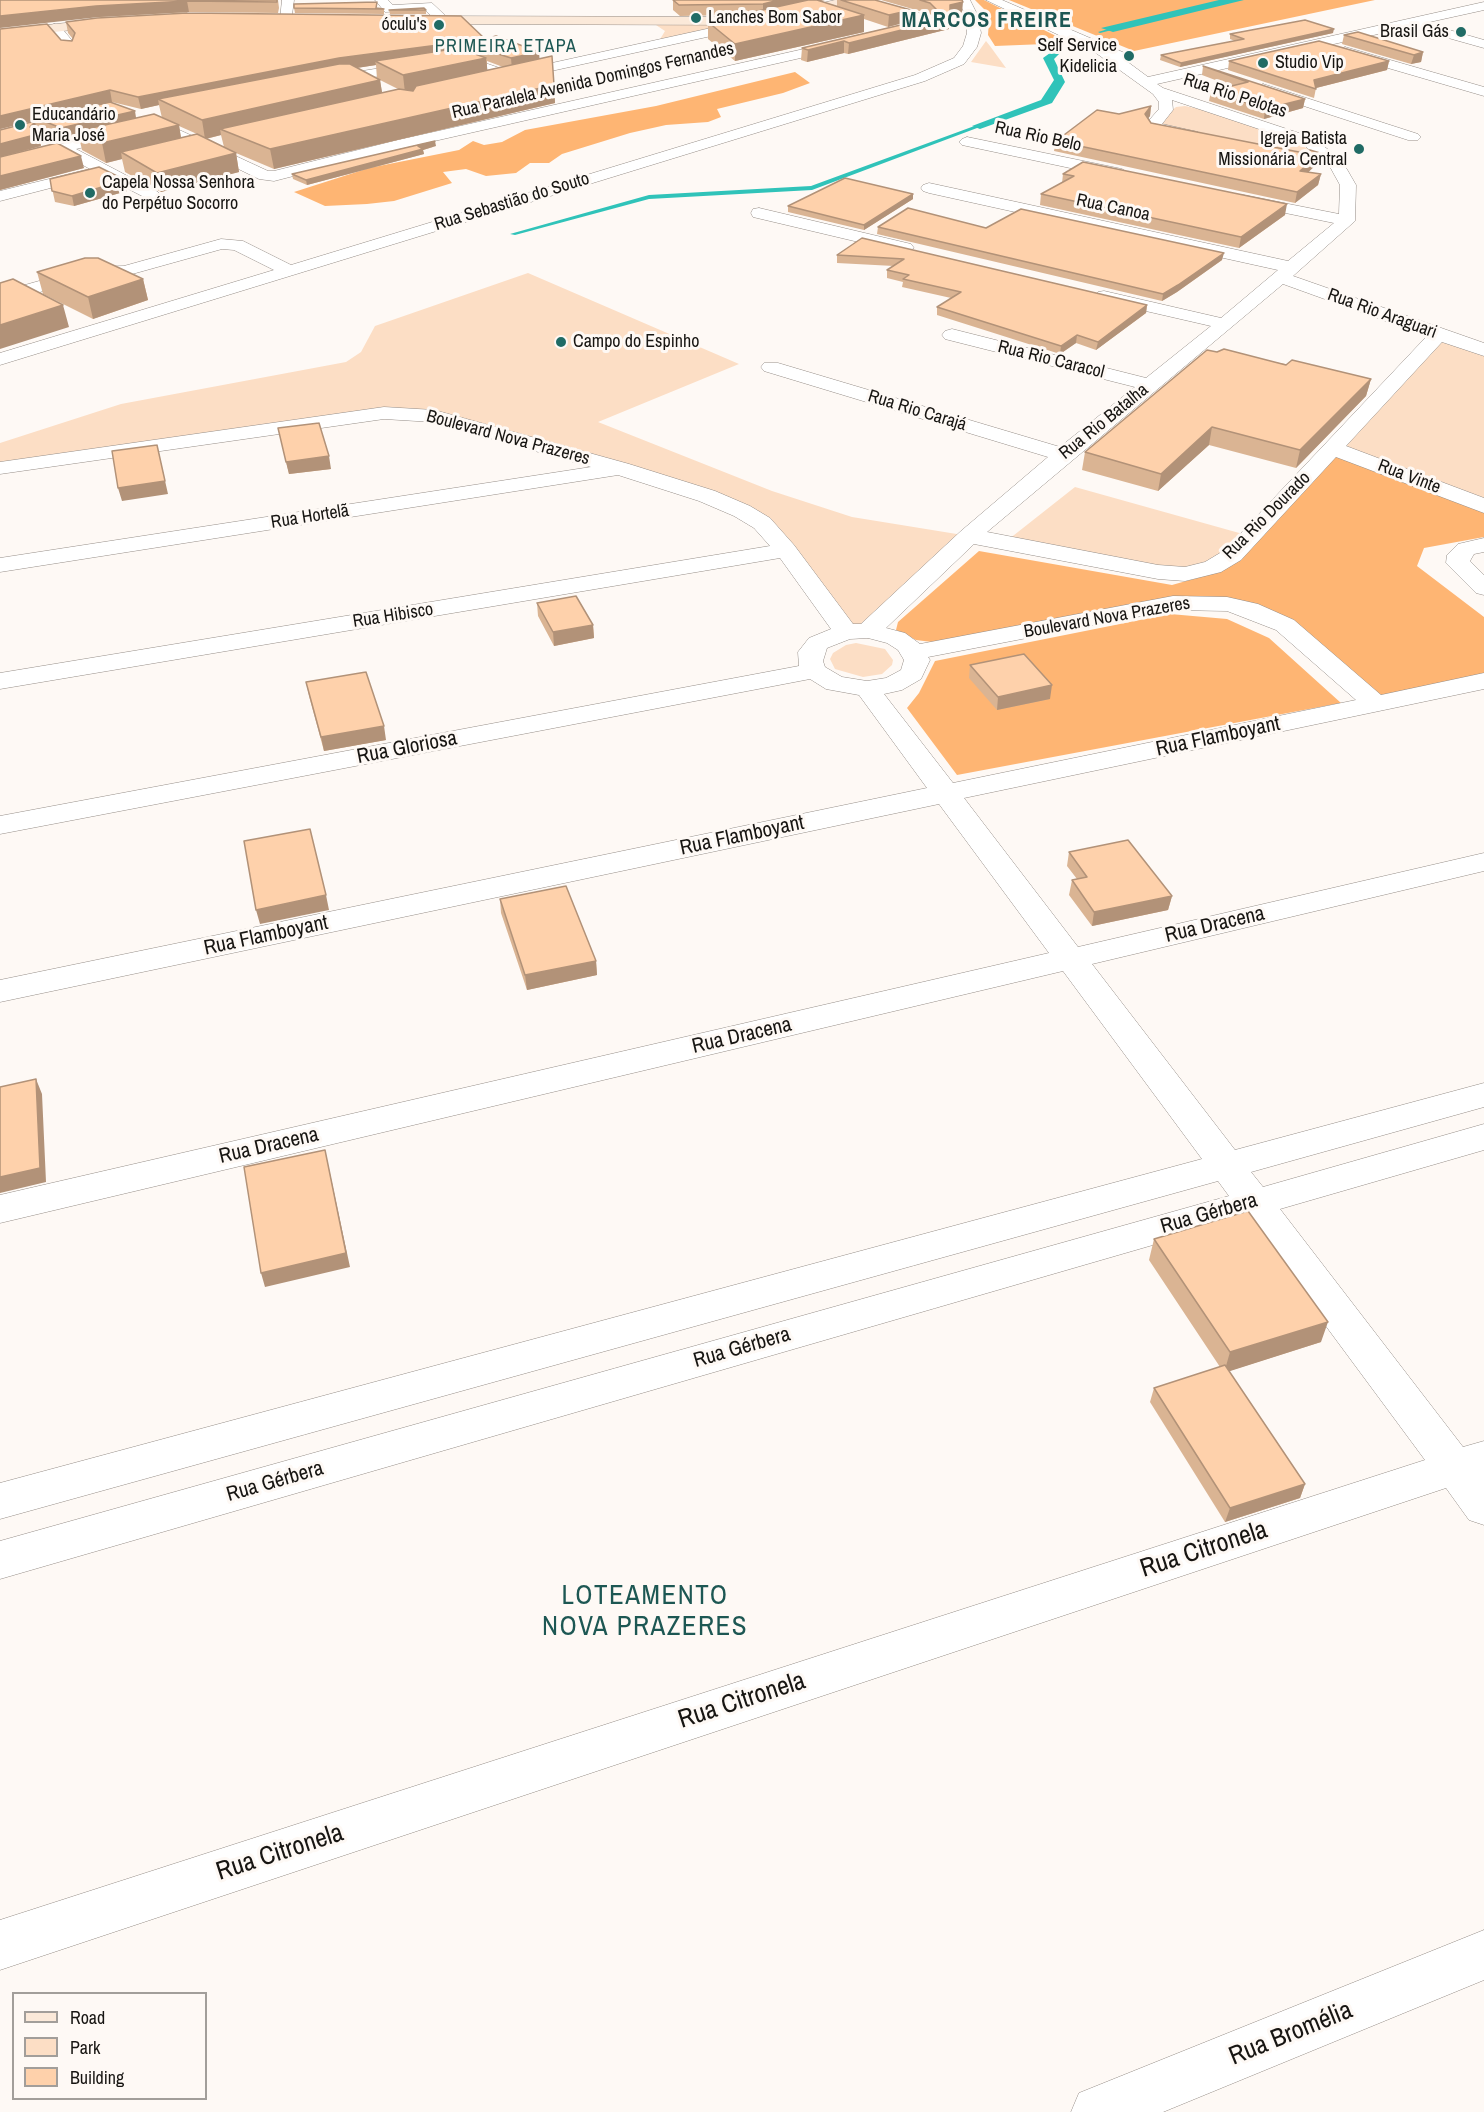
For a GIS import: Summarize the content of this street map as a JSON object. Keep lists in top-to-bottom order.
{
  "streets": {
    "street": [
      "Rua Paralela Avenida Domingos Fernandes",
      "Rua Rio Pelotas",
      "Rua Rio Belo",
      "Rua Sebastião do Souto",
      "Rua Canoa",
      "Rua Rio Araguari",
      "Rua Rio Caracol",
      "Rua Rio Carajá",
      "Rua Rio Batalha",
      "Boulevard Nova Prazeres",
      "Rua Vinte",
      "Rua Rio Dourado",
      "Rua Hortelã",
      "Rua Hibisco",
      "Rua Flamboyant",
      "Rua Gloriosa",
      "Rua Dracena",
      "Rua Gérbera",
      "Rua Citronela",
      "Rua Bromélia"
    ]
  },
  "crossings": [
    ["Rua Rio Pelotas", "Rua Rio Batalha"],
    ["Rua Canoa", "Rua Rio Araguari"],
    ["Rua Canoa", "Rua Rio Batalha"],
    ["Rua Rio Araguari", "Rua Rio Batalha"],
    ["Rua Rio Araguari", "Rua Rio Dourado"],
    ["Rua Rio Caracol", "Rua Rio Batalha"],
    ["Rua Rio Carajá", "Rua Rio Batalha"],
    ["Rua Rio Batalha", "Boulevard Nova Prazeres"],
    ["Rua Rio Batalha", "Rua Rio Dourado"],
    ["Boulevard Nova Prazeres", "Rua Hortelã"],
    ["Boulevard Nova Prazeres", "Rua Hibisco"],
    ["Boulevard Nova Prazeres", "Rua Flamboyant"],
    ["Rua Vinte", "Rua Rio Dourado"]
  ],
  "districts": ["MARCOS FREIRE", "PRIMEIRA ETAPA", "LOTEAMENTO NOVA PRAZERES"],
  "places": [
    "Lanches Bom Sabor",
    "óculu's",
    "Brasil Gás",
    "Self Service Kidelicia",
    "Studio Vip",
    "Educandário Maria José",
    "Igreja Batista Missionária Central",
    "Capela Nossa Senhora do Perpétuo Socorro",
    "Campo do Espinho"
  ],
  "legend": ["Road", "Park", "Building"]
}
